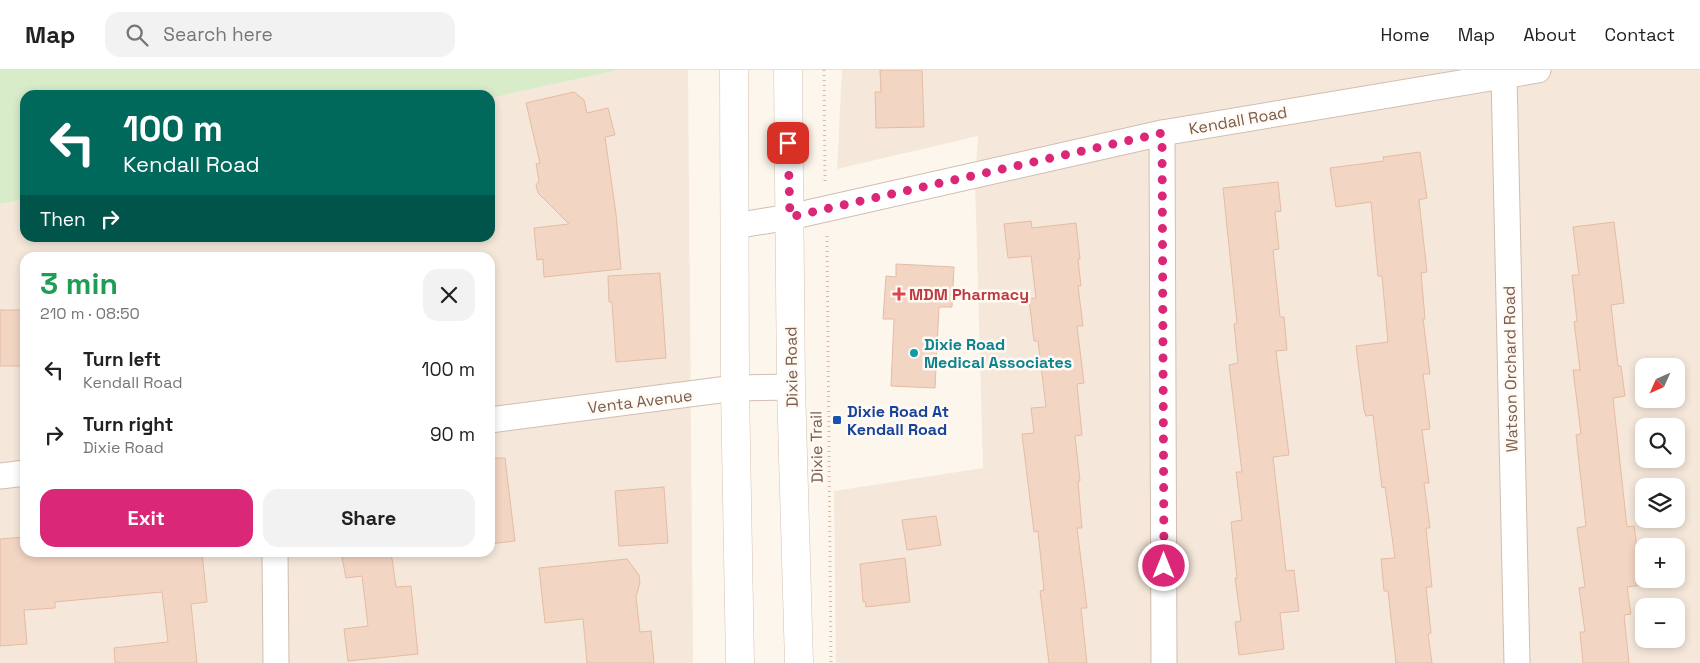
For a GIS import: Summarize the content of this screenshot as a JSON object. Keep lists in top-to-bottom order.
{
  "streets": {
    "main road": ["Dixie Road"],
    "street": ["Kendall Road", "Watson Orchard Road", "Venta Avenue"],
    "path": ["Dixie Trail"]
  },
  "crossings": [
    ["Kendall Road", "Dixie Road"],
    ["Kendall Road", "Watson Orchard Road"],
    ["Dixie Road", "Venta Avenue"]
  ],
  "places": {
    "health": ["MDM Pharmacy"],
    "other": ["Dixie Road Medical Associates"],
    "transit": ["Dixie Road At Kendall Road"]
  },
  "north": "bottom left",
  "page": {
    "header": "Map",
    "search": "Search here",
    "nav": [
      "Home",
      "Map",
      "About",
      "Contact"
    ],
    "turn": ["100 m", "Kendall Road"],
    "then": "Then",
    "heading": ["3 min", "210 m · 08:50"],
    "list": [
      {
        "name": "Turn left",
        "note": "Kendall Road",
        "value": "100 m"
      },
      {
        "name": "Turn right",
        "note": "Dixie Road",
        "value": "90 m"
      }
    ],
    "map_buttons": ["+", "−"],
    "buttons": ["Exit", "Share"]
  }
}
